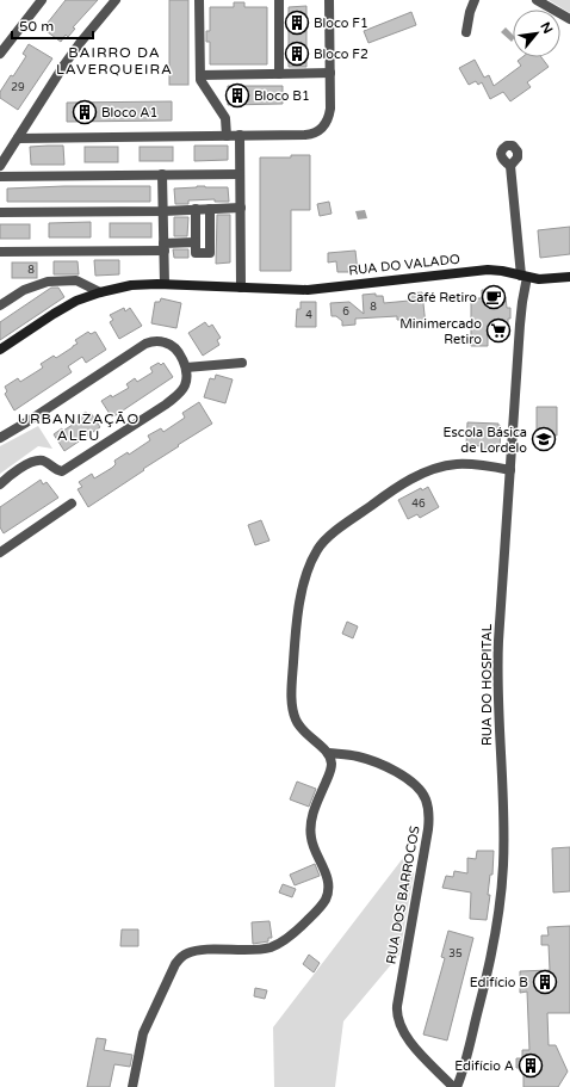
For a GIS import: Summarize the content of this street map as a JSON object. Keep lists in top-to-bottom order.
{
  "streets": {
    "street": ["RUA DO VALADO", "RUA DO HOSPITAL", "RUA DOS BARROCOS"]
  },
  "crossings": [
    ["RUA DO VALADO", "RUA DO HOSPITAL"],
    ["RUA DO HOSPITAL", "RUA DOS BARROCOS"]
  ],
  "districts": ["BAIRRO DA LAVERQUEIRA", "URBANIZAÇÃO ALEU"],
  "places": {
    "building": [
      "Bloco F1",
      "Bloco F2",
      "Bloco B1",
      "Bloco A1",
      "Edifício B",
      "Edifício A"
    ],
    "cafe": ["Café Retiro"],
    "supermarket": ["Minimercado Retiro"],
    "school or university": ["Escola Básica de Lordelo"]
  },
  "house_numbers": [
    "29",
    "8",
    "8",
    "6",
    "4",
    "46",
    "35"
  ],
  "scale_bar": "50 m",
  "north": "top right"
}
